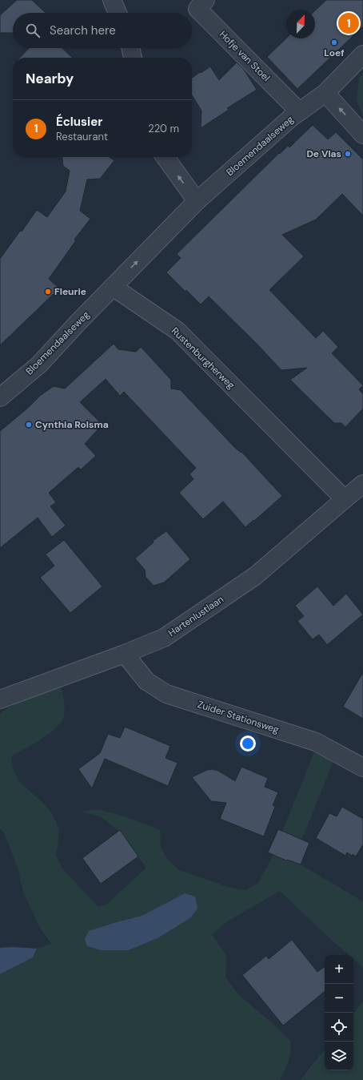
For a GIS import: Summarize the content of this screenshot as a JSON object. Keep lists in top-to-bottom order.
{
  "streets": {
    "street": [
      "Hofje van Stoel",
      "Bloemendaalseweg",
      "Rustenburgherweg",
      "Hartenlustlaan",
      "Zuider Stationsweg"
    ]
  },
  "crossings": [
    ["Hofje van Stoel", "Bloemendaalseweg"],
    ["Bloemendaalseweg", "Rustenburgherweg"],
    ["Rustenburgherweg", "Hartenlustlaan"],
    ["Hartenlustlaan", "Zuider Stationsweg"]
  ],
  "places": [
    "Loef",
    "De Vlas",
    "Fleurie",
    "Cynthia Rolsma"
  ],
  "north": "top right",
  "page": {
    "pins": "1",
    "search": "Search here",
    "heading": "Nearby",
    "list": [
      {
        "mark": "1",
        "name": "Éclusier",
        "note": "Restaurant",
        "value": "220 m"
      }
    ],
    "map_buttons": ["+", "−"]
  }
}
